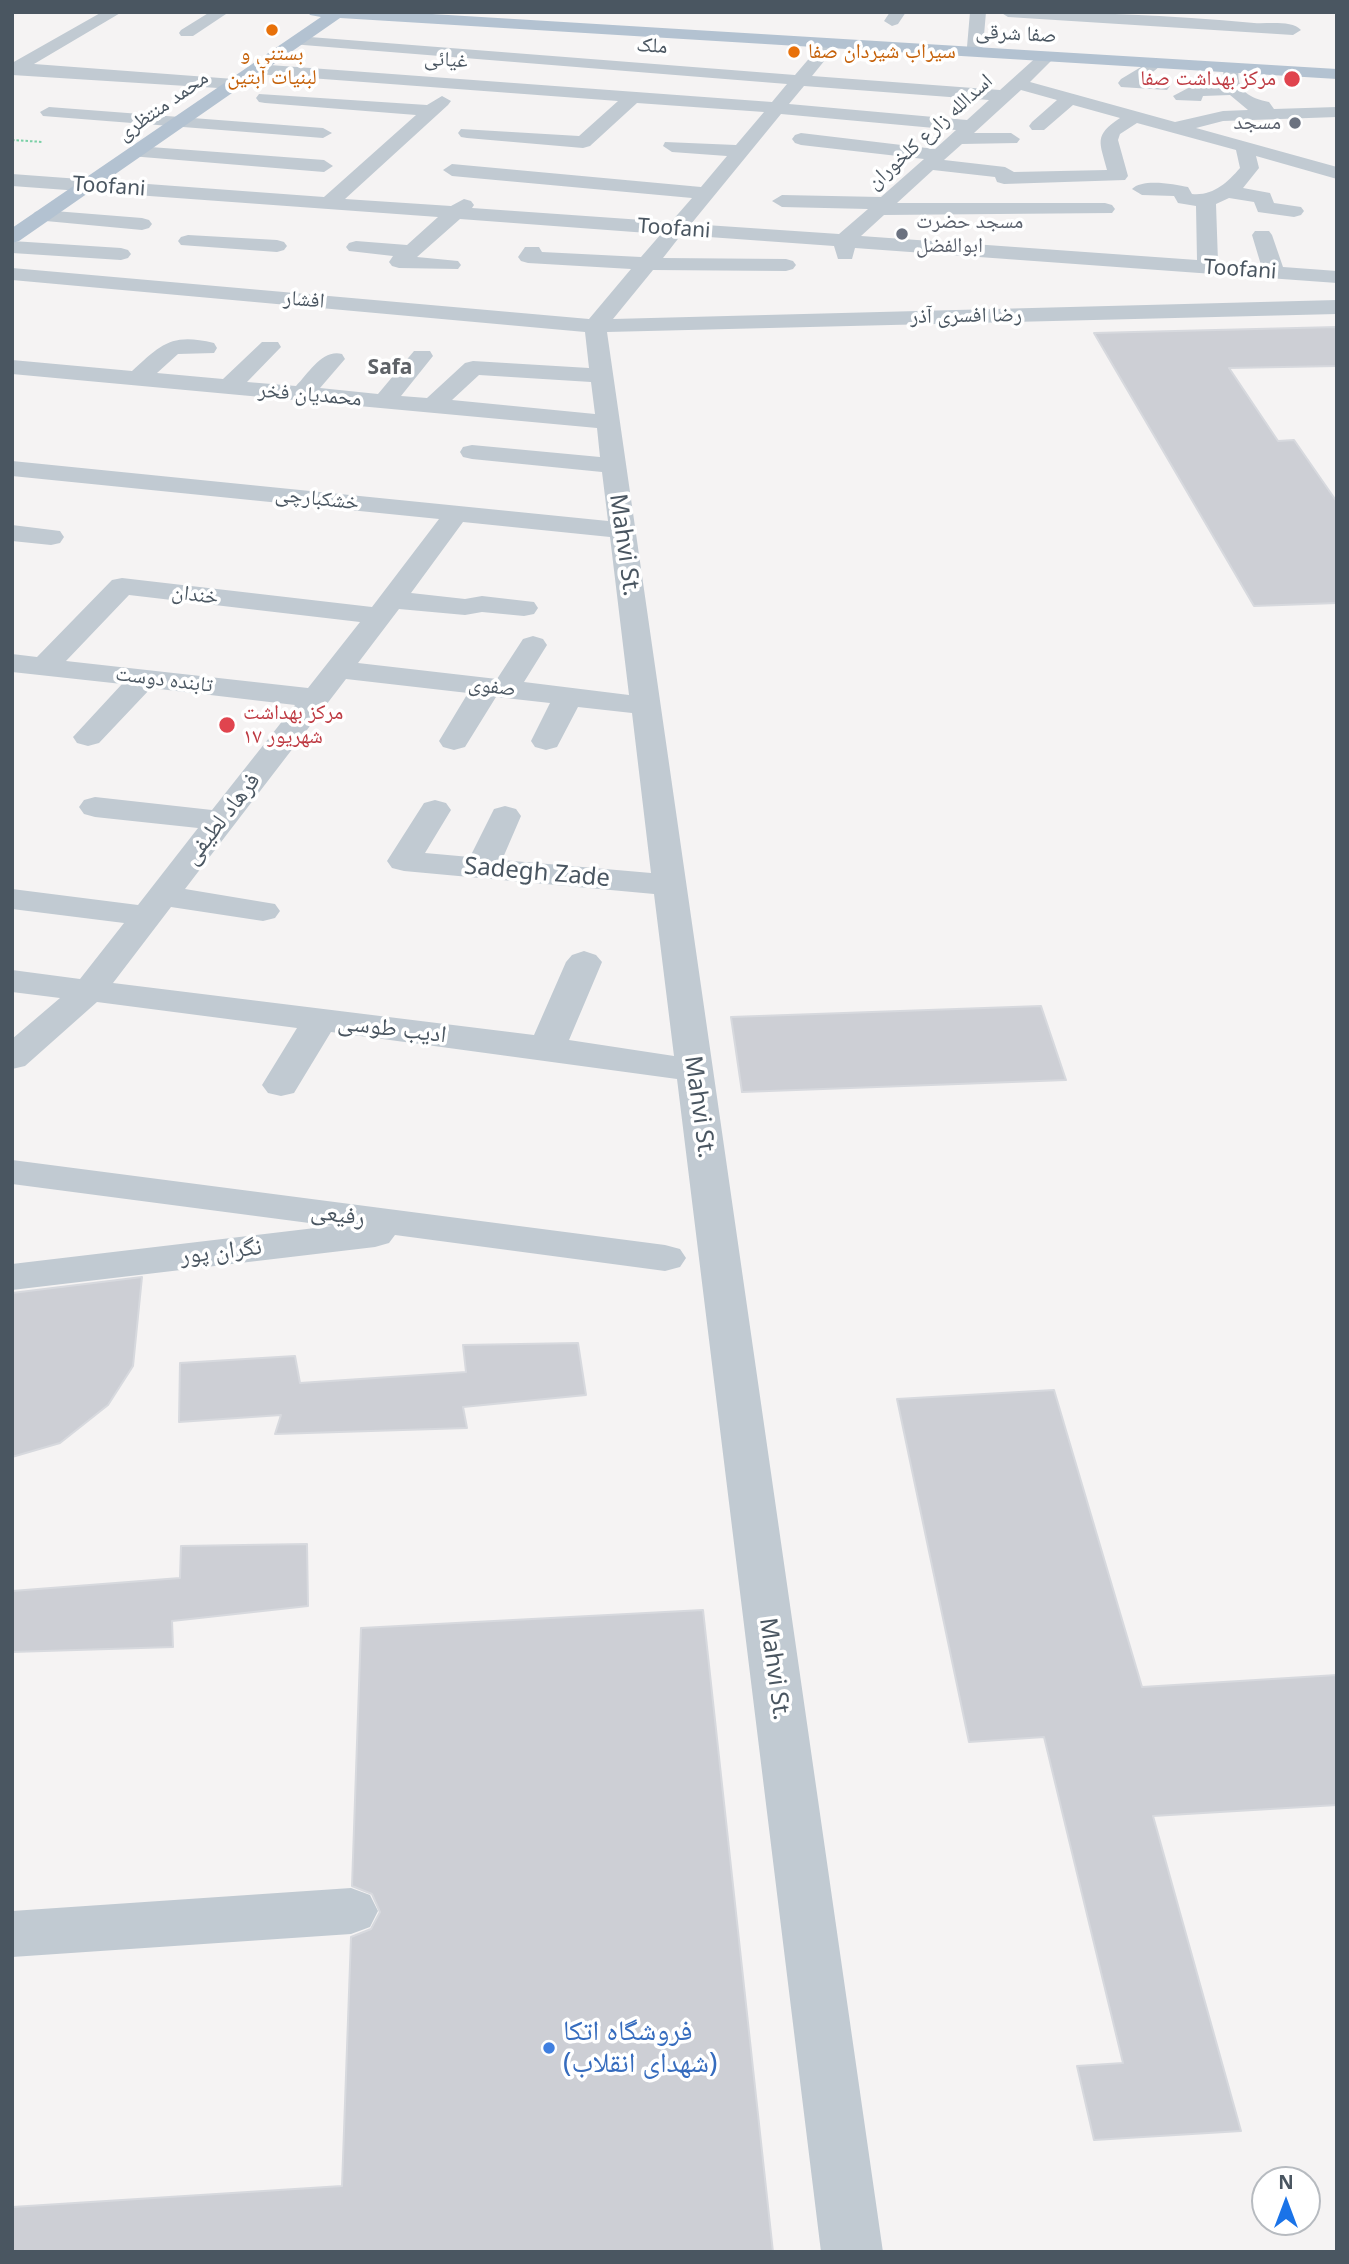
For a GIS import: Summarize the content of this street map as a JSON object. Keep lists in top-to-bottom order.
{
  "streets": {
    "main road": ["صفا شرقی", "محمد منتظری"],
    "street": [
      "ملک",
      "غیائی",
      "اسدالله زارع کلخوران",
      "Toofani",
      "افشار",
      "رضا افسری آذر",
      "محمدیان فخر",
      "خشکبارچی",
      "Mahvi St.",
      "خندان",
      "تابنده دوست",
      "صفوی",
      "فرهاد لطیفی",
      "Sadegh Zade",
      "ادیب طوسی",
      "رفیعی",
      "نگران پور"
    ]
  },
  "crossings": [
    ["صفا شرقی", "محمد منتظری"],
    ["صفا شرقی", "اسدالله زارع کلخوران"],
    ["ملک", "محمد منتظری"],
    ["ملک", "اسدالله زارع کلخوران"],
    ["غیائی", "محمد منتظری"],
    ["غیائی", "اسدالله زارع کلخوران"],
    ["محمد منتظری", "Toofani"],
    ["اسدالله زارع کلخوران", "Toofani"],
    ["افشار", "رضا افسری آذر"],
    ["افشار", "Mahvi St."],
    ["رضا افسری آذر", "Mahvi St."],
    ["محمدیان فخر", "Mahvi St."],
    ["خشکبارچی", "Mahvi St."],
    ["خشکبارچی", "فرهاد لطیفی"],
    ["Mahvi St.", "صفوی"],
    ["Mahvi St.", "Sadegh Zade"],
    ["Mahvi St.", "ادیب طوسی"],
    ["خندان", "تابنده دوست"],
    ["خندان", "فرهاد لطیفی"],
    ["تابنده دوست", "فرهاد لطیفی"],
    ["صفوی", "فرهاد لطیفی"],
    ["فرهاد لطیفی", "ادیب طوسی"],
    ["رفیعی", "نگران پور"]
  ],
  "districts": ["Safa"],
  "places": [
    "بستنی و لبنیات آبتین",
    "سیراب شیردان صفا",
    "مرکز بهداشت صفا",
    "مسجد",
    "مسجد حضرت ابوالفضل",
    "مرکز بهداشت ۱۷ شهریور",
    "فروشگاه اتکا (شهدای انقلاب)"
  ],
  "north": "top"
}
